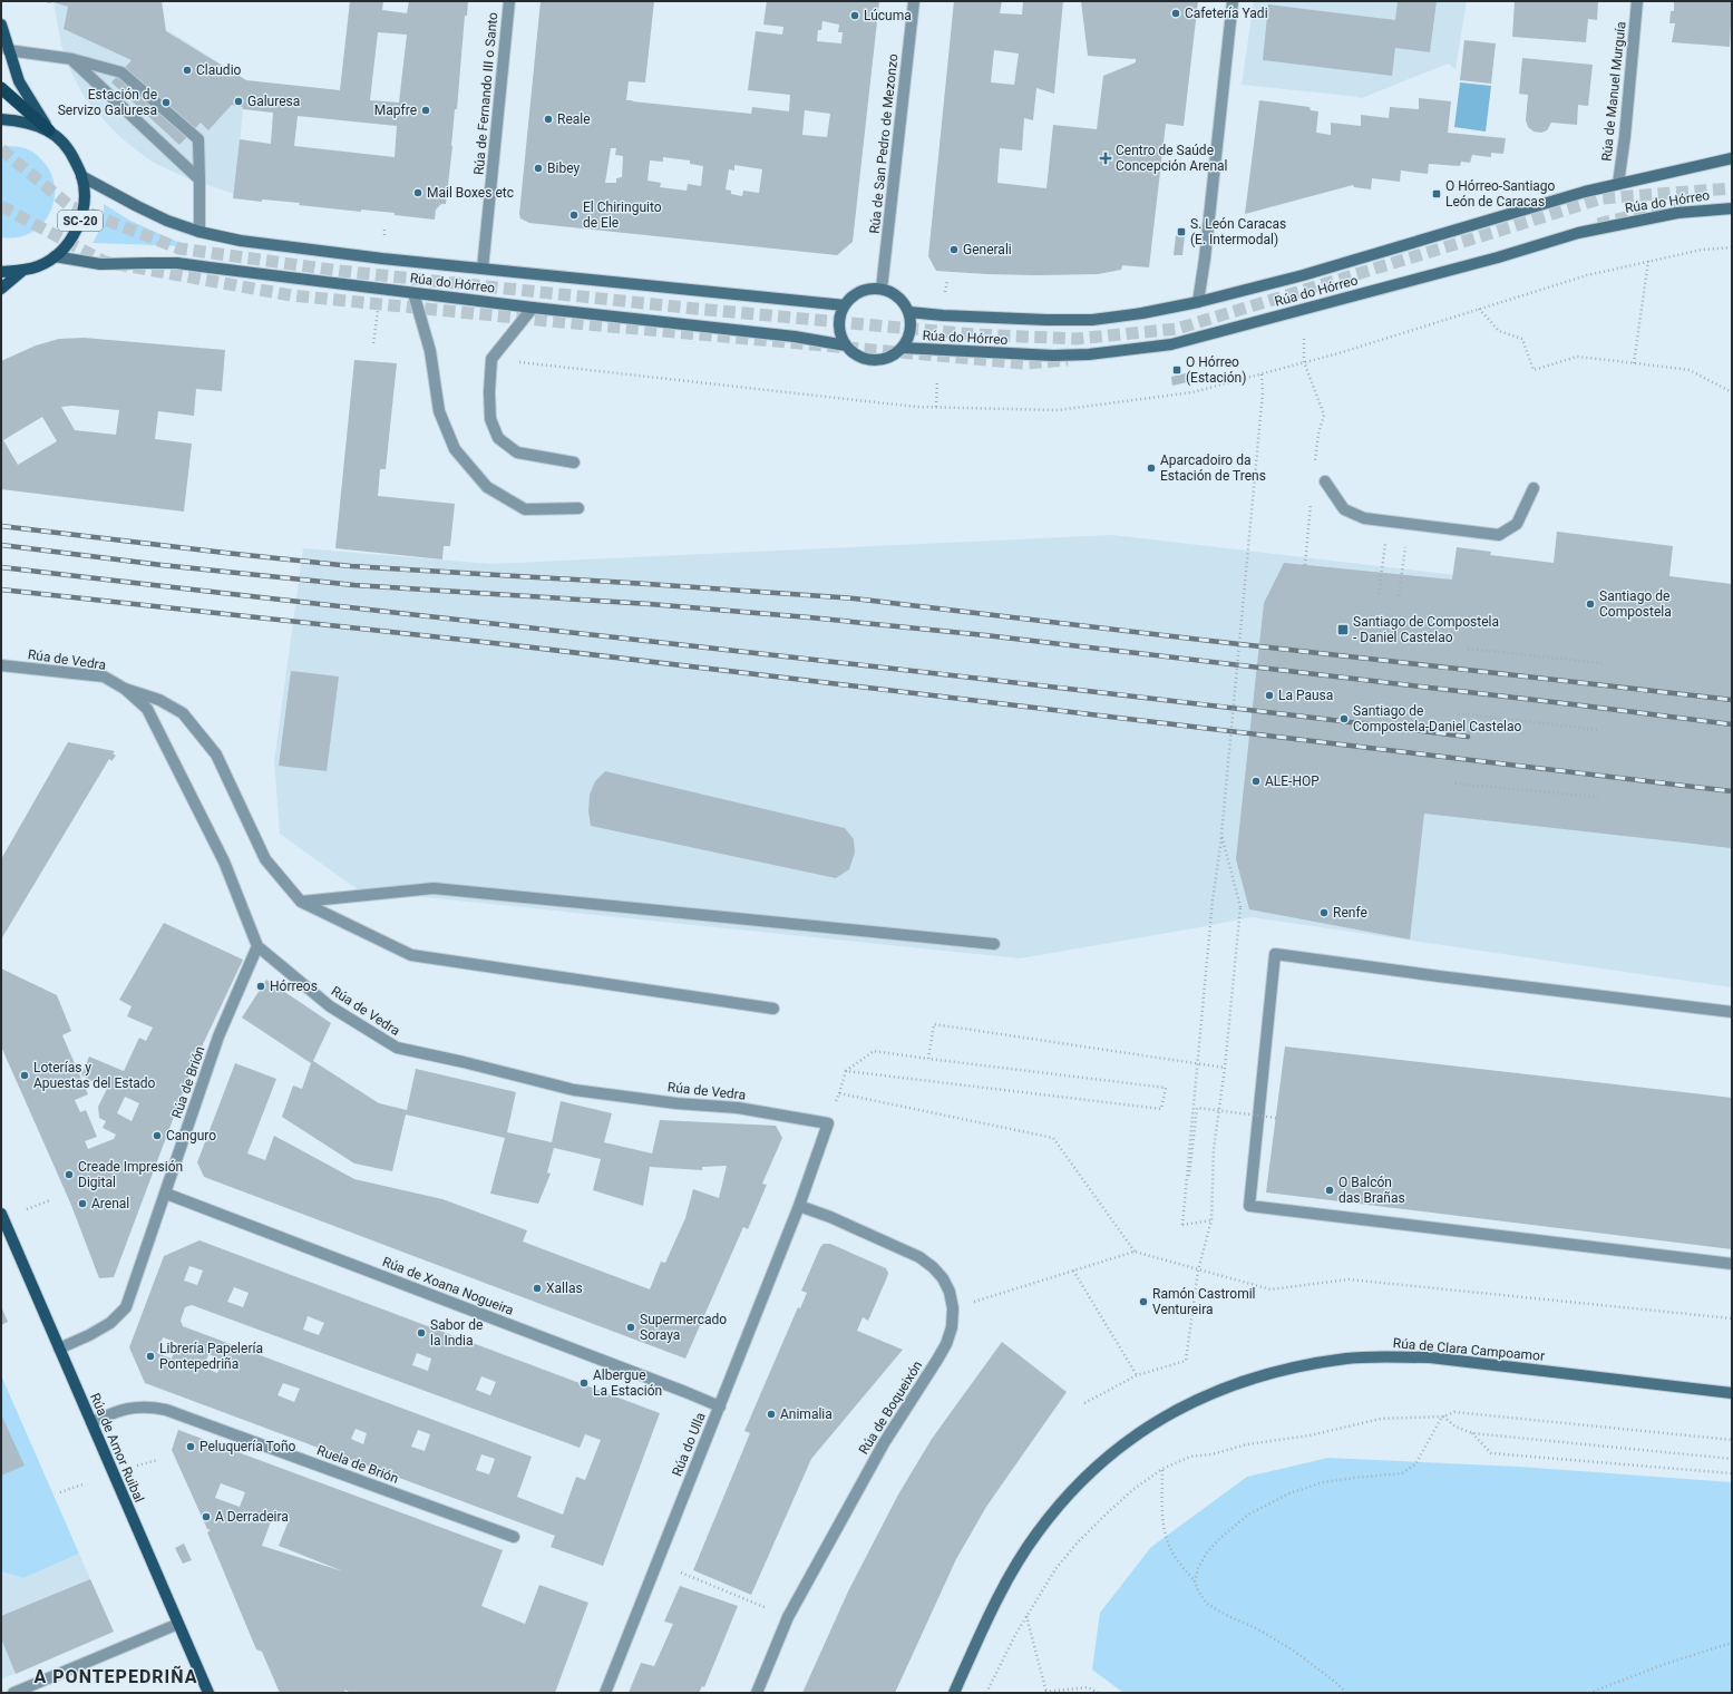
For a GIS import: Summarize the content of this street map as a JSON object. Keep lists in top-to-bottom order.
{
  "streets": {
    "highway": ["SC-20"],
    "main road": ["Rúa do Hórreo", "Rúa de Clara Campoamor", "Rúa de Amor Ruibal"],
    "street": [
      "Rúa de Manuel Murguía",
      "Rúa de Fernando III o Santo",
      "Rúa de San Pedro de Mezonzo",
      "Rúa de Vedra",
      "Rúa de Brión",
      "Rúa de Xoana Nogueira",
      "Rúa de Boqueixón",
      "Rúa do Ulla",
      "Ruela de Brión"
    ]
  },
  "crossings": [
    ["Rúa de Manuel Murguía", "Rúa do Hórreo"],
    ["Rúa de Fernando III o Santo", "Rúa do Hórreo"],
    ["Rúa de San Pedro de Mezonzo", "Rúa do Hórreo"],
    ["Rúa do Hórreo", "SC-20"],
    ["Rúa de Vedra", "Rúa de Brión"],
    ["Rúa de Brión", "Rúa de Xoana Nogueira"],
    ["Rúa de Brión", "Rúa de Amor Ruibal"],
    ["Rúa de Xoana Nogueira", "Rúa do Ulla"],
    ["Rúa de Boqueixón", "Rúa do Ulla"],
    ["Rúa de Amor Ruibal", "Ruela de Brión"]
  ],
  "districts": ["A PONTEPEDRIÑA"],
  "places": {
    "other": [
      "Cafetería Yadi",
      "Lúcuma",
      "Claudio",
      "Galuresa",
      "Estación de Servizo Galuresa",
      "Mapfre",
      "Reale",
      "Bibey",
      "Mail Boxes etc",
      "El Chiringuito de Ele",
      "Generali",
      "Aparcadoiro da Estación de Trens",
      "Santiago de Compostela",
      "La Pausa",
      "Santiago de Compostela-Daniel Castelao",
      "ALE-HOP",
      "Renfe",
      "Hórreos",
      "Loterías y Apuestas del Estado",
      "Canguro",
      "Creade Impresión Digital",
      "O Balcón das Brañas",
      "Arenal",
      "Xallas",
      "Ramón Castromil Ventureira",
      "Supermercado Soraya",
      "Sabor de la India",
      "Librería Papelería Pontepedriña",
      "Albergue La Estación",
      "Animalia",
      "Peluquería Toño",
      "A Derradeira"
    ],
    "health": ["Centro de Saúde Concepción Arenal"],
    "transit": [
      "O Hórreo-Santiago León de Caracas",
      "S. León Caracas (E. Intermodal)",
      "O Hórreo (Estación)",
      "Santiago de Compostela - Daniel Castelao"
    ]
  }
}
